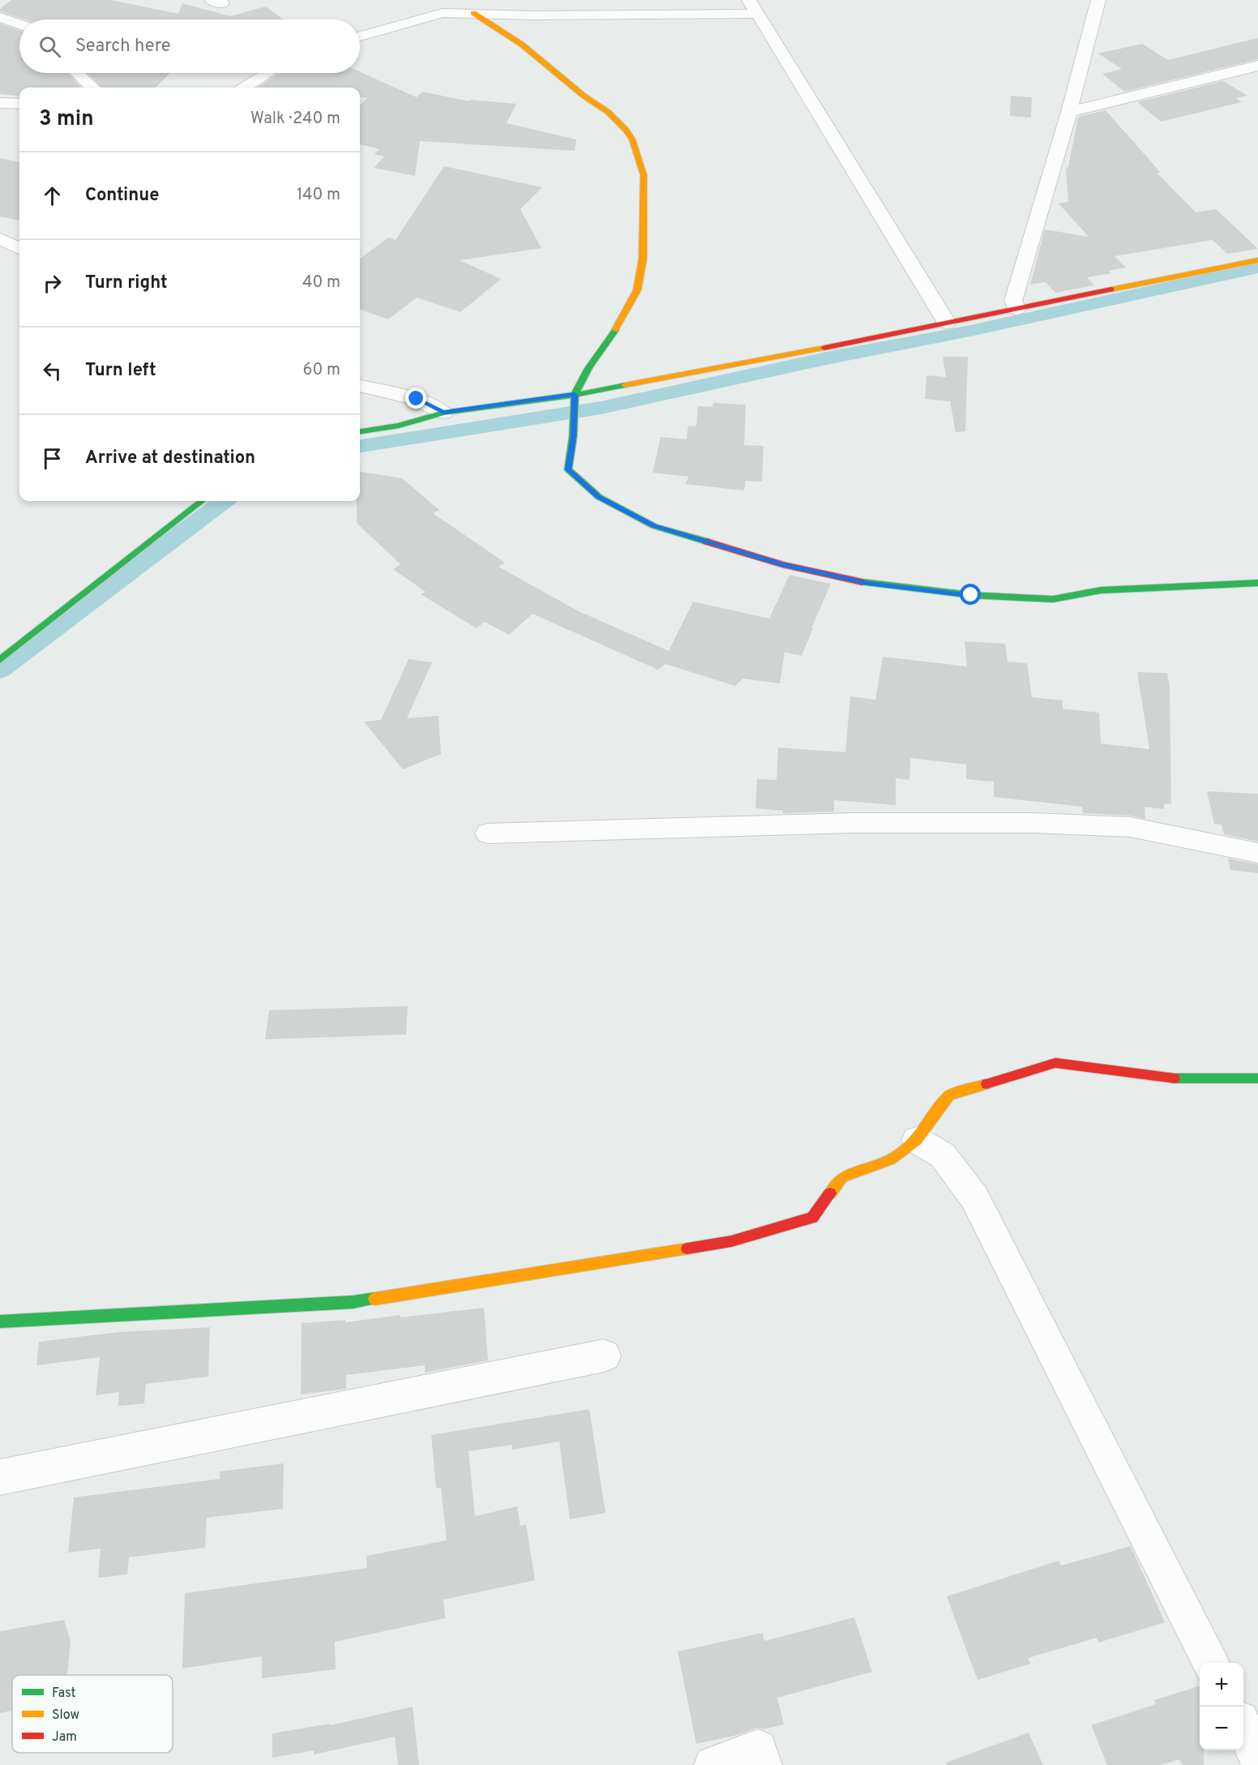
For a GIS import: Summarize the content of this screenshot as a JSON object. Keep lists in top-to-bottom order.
{
  "legend": ["Fast", "Slow", "Jam"],
  "page": {
    "search": "Search here",
    "heading": ["3 min", "Walk · 240 m"],
    "list": [
      ["Continue", "140 m"],
      ["Turn right", "40 m"],
      ["Turn left", "60 m"],
      "Arrive at destination"
    ],
    "map_buttons": ["+", "−"]
  }
}
